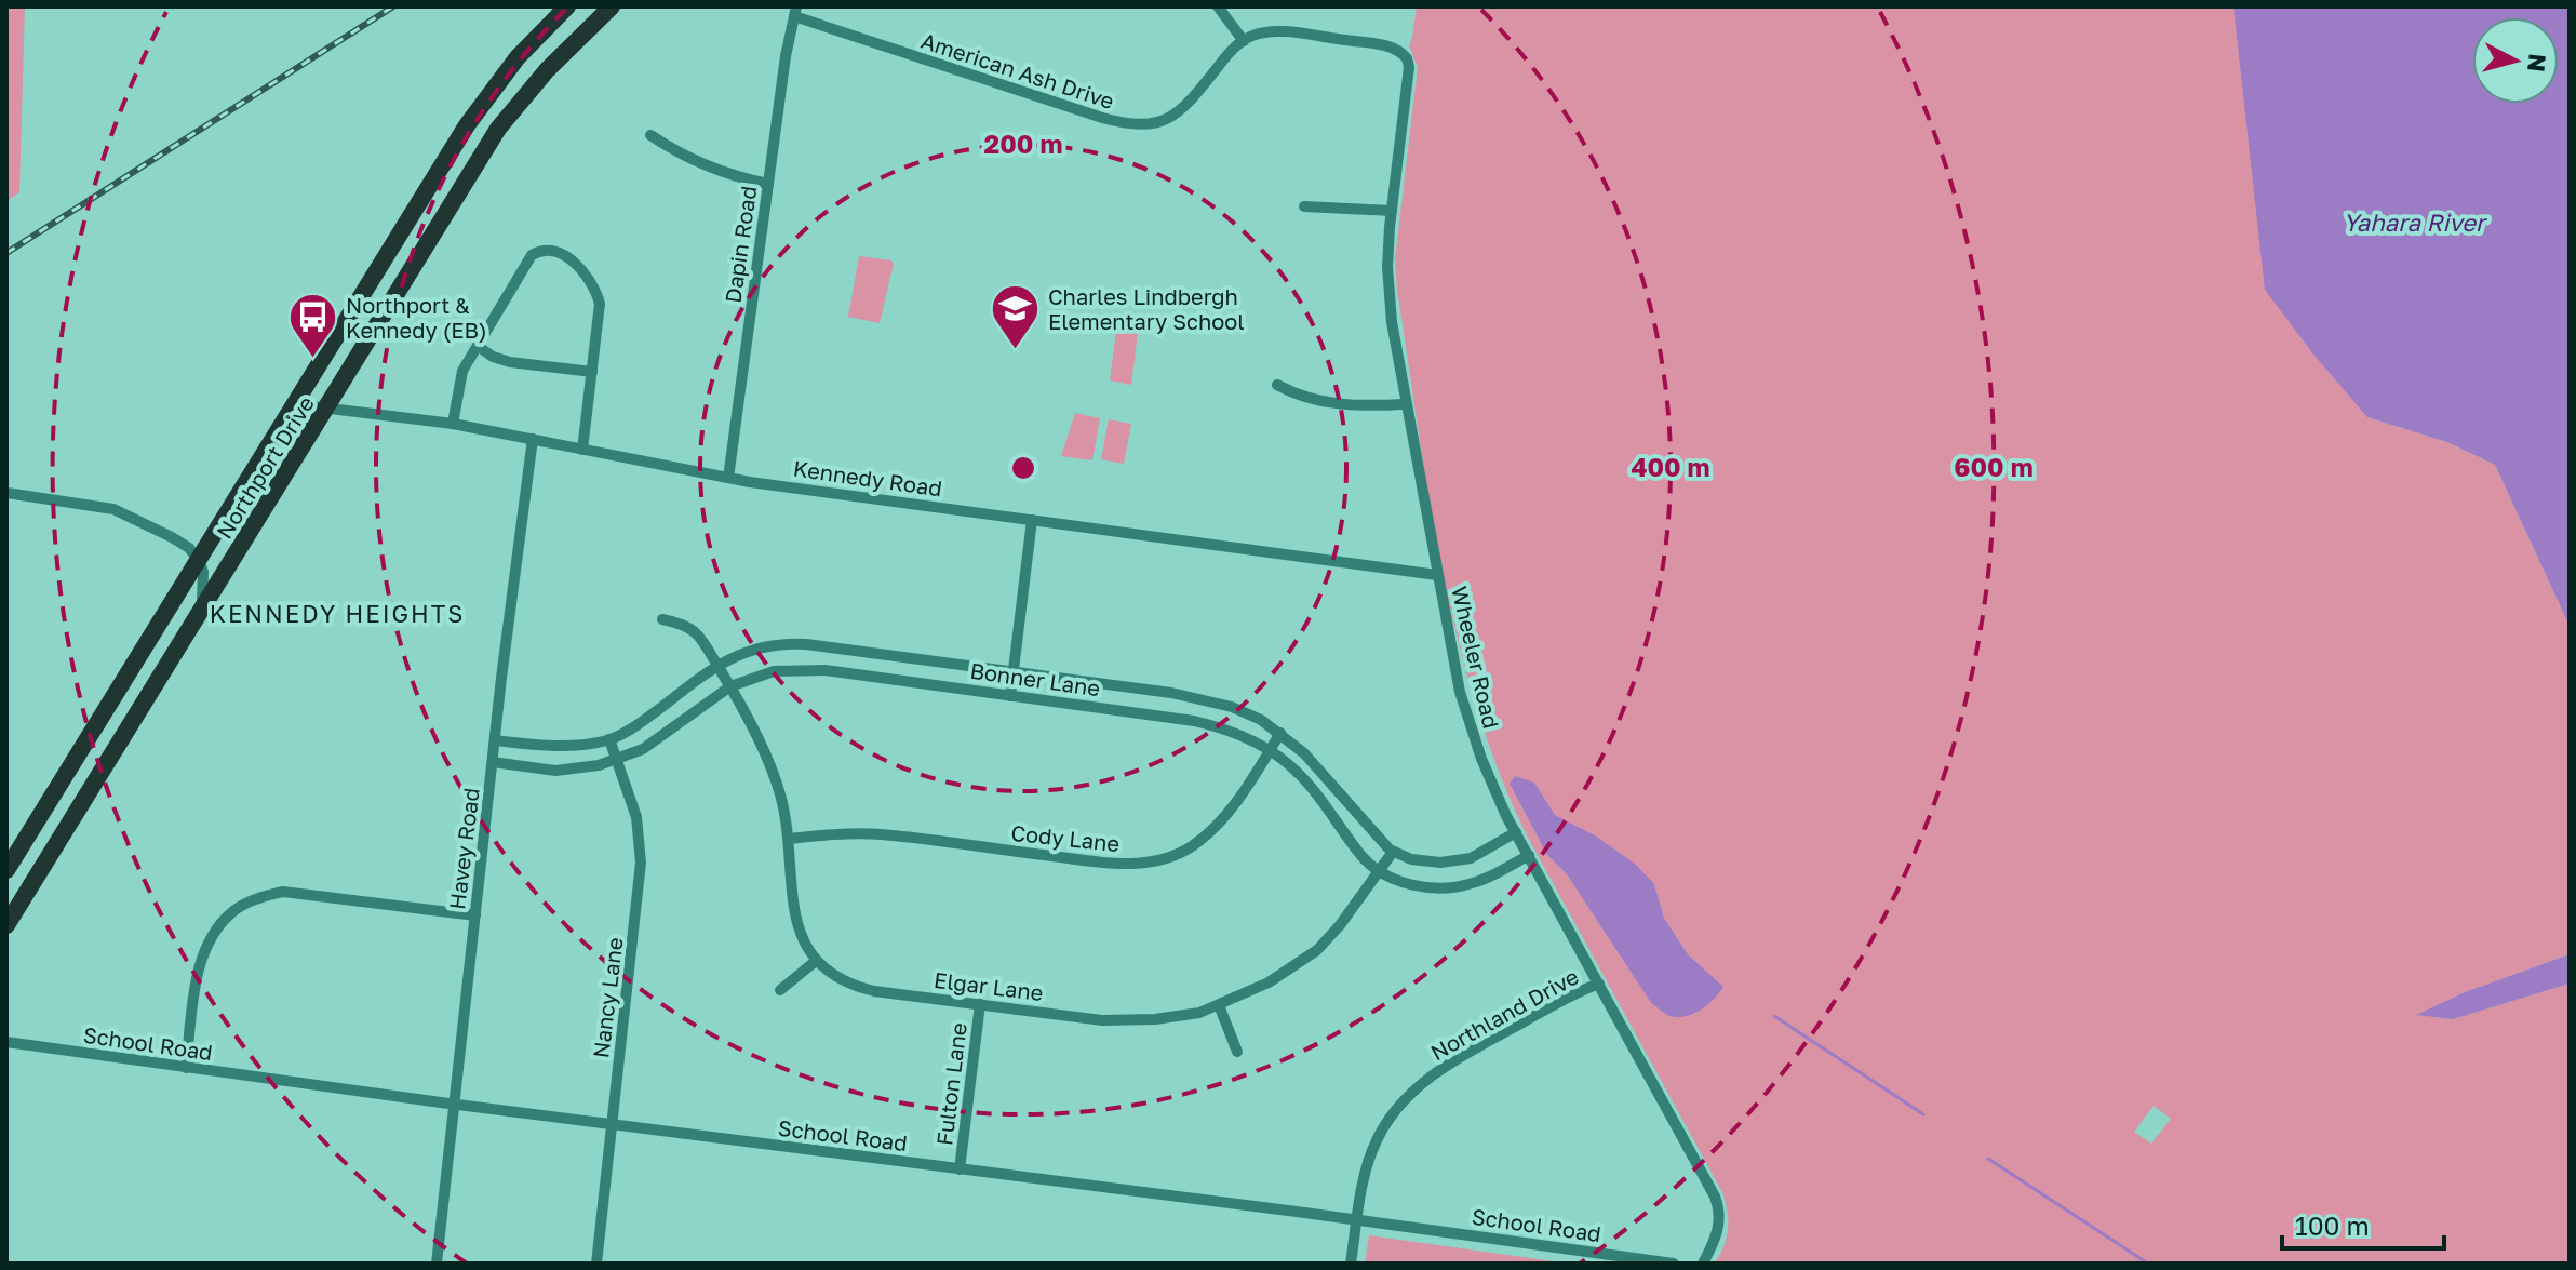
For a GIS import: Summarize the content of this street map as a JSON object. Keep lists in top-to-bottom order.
{
  "streets": {
    "main road": ["Northport Drive"],
    "street": [
      "American Ash Drive",
      "Dapin Road",
      "Kennedy Road",
      "Wheeler Road",
      "Bonner Lane",
      "Cody Lane",
      "Havey Road",
      "Elgar Lane",
      "Nancy Lane",
      "Northland Drive",
      "School Road",
      "Fulton Lane"
    ]
  },
  "crossings": [
    ["American Ash Drive", "Dapin Road"],
    ["American Ash Drive", "Wheeler Road"],
    ["Dapin Road", "Kennedy Road"],
    ["Northport Drive", "Kennedy Road"],
    ["Kennedy Road", "Wheeler Road"],
    ["Kennedy Road", "Havey Road"],
    ["Wheeler Road", "Bonner Lane"],
    ["Wheeler Road", "Northland Drive"],
    ["Bonner Lane", "Cody Lane"],
    ["Bonner Lane", "Havey Road"],
    ["Bonner Lane", "Elgar Lane"],
    ["Bonner Lane", "Nancy Lane"],
    ["Cody Lane", "Elgar Lane"],
    ["Havey Road", "School Road"],
    ["Elgar Lane", "Fulton Lane"],
    ["Nancy Lane", "School Road"],
    ["Northland Drive", "School Road"],
    ["School Road", "Fulton Lane"]
  ],
  "districts": ["KENNEDY HEIGHTS"],
  "water": ["Yahara River"],
  "places": {
    "school or university": ["Charles Lindbergh Elementary School"],
    "bus stop": ["Northport & Kennedy (EB)"]
  },
  "scale_bar": "100 m",
  "north": "right",
  "rings": ["200 m", "400 m", "600 m"]
}
